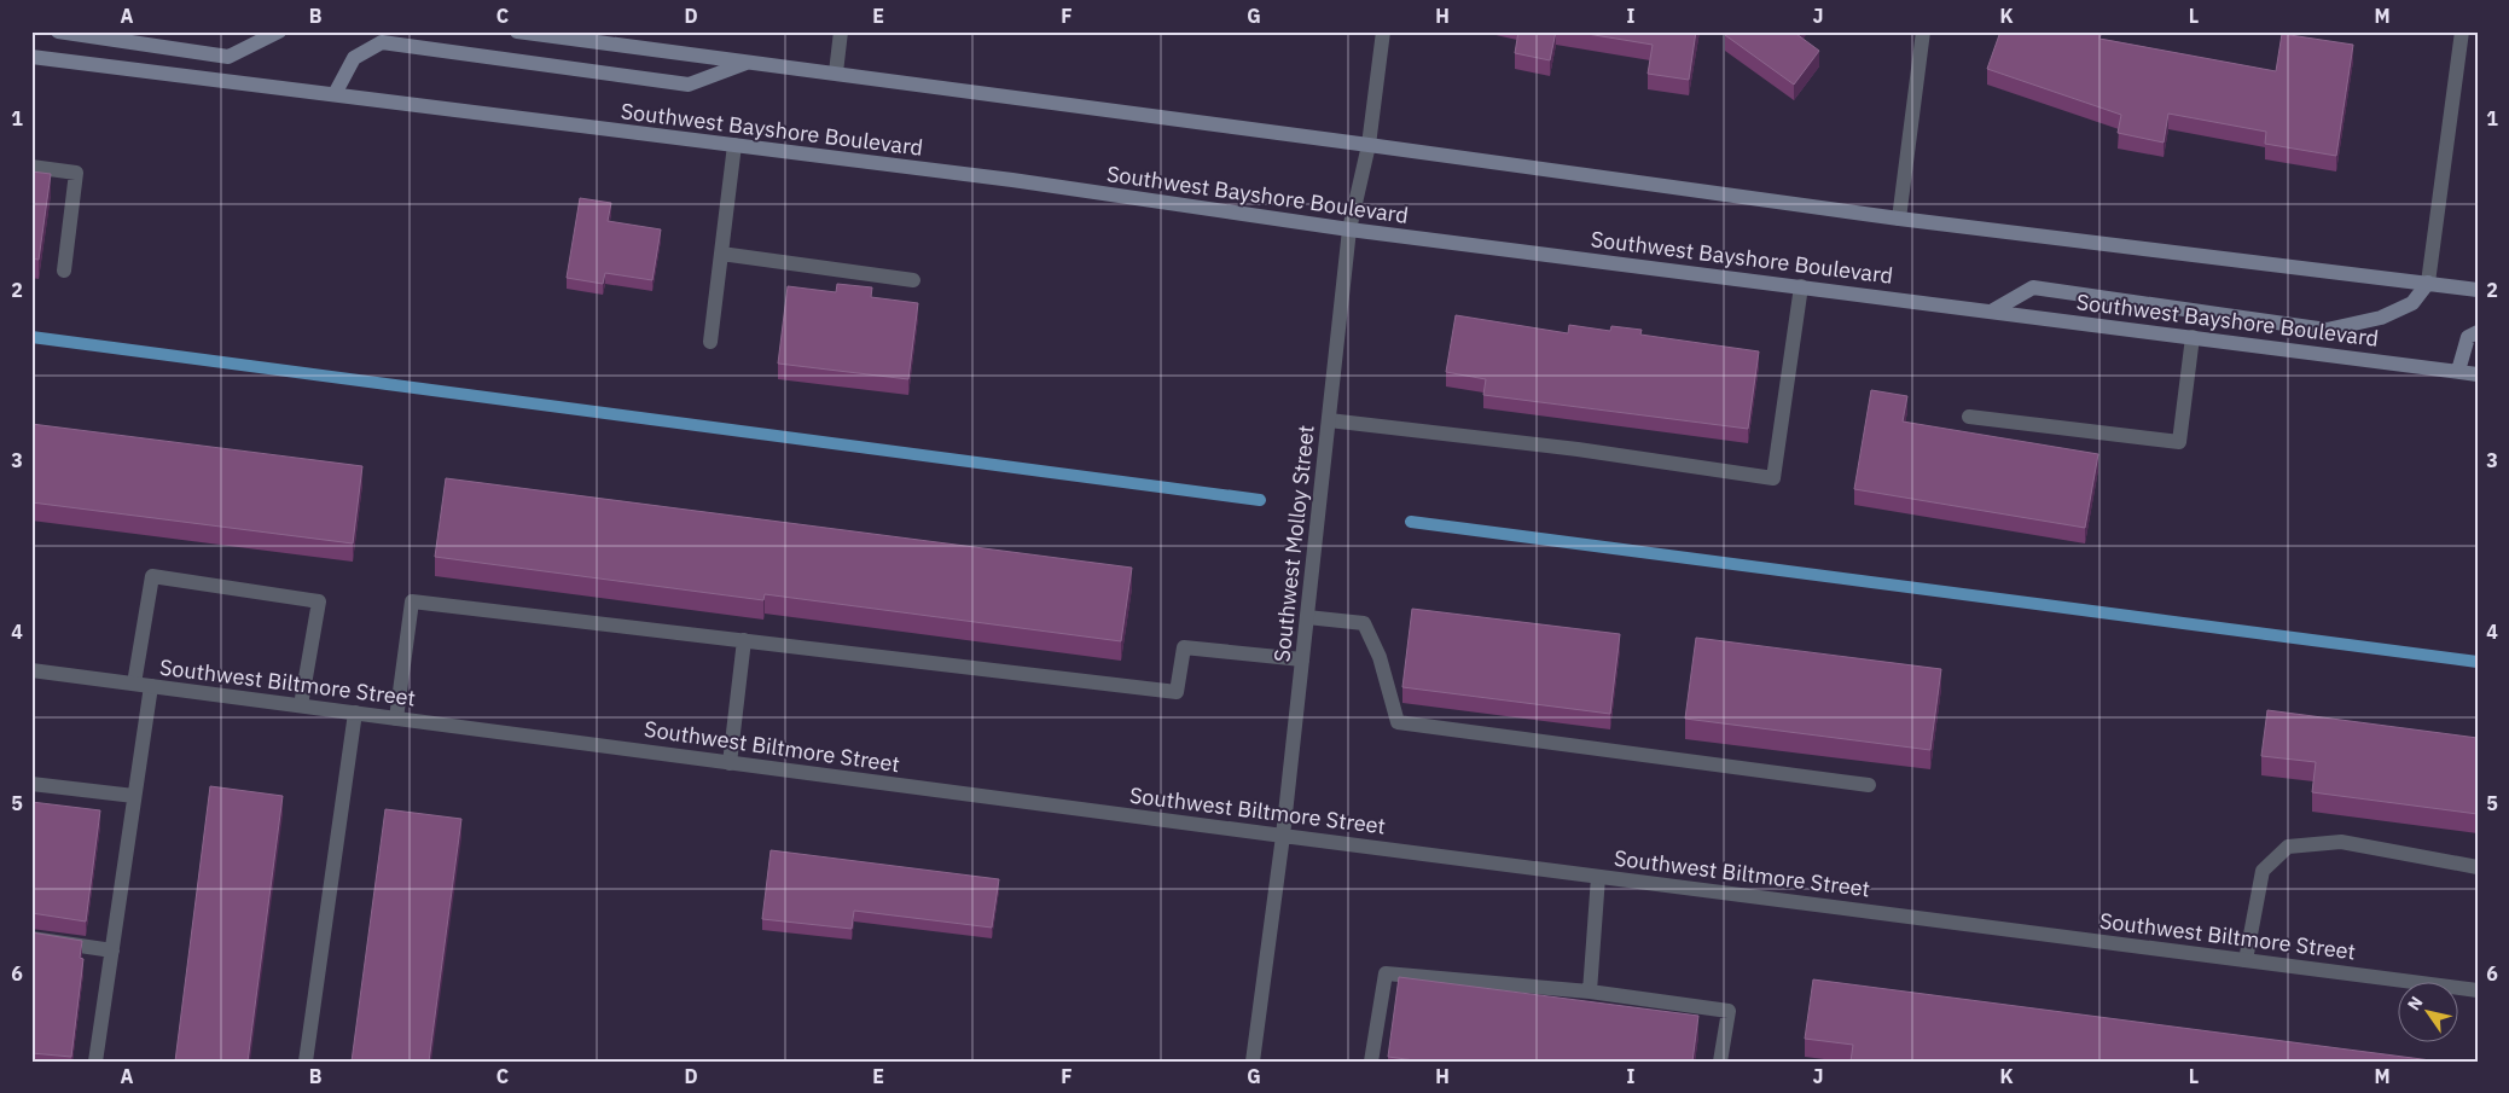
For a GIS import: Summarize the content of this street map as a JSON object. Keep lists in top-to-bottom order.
{
  "streets": {
    "main road": ["Southwest Bayshore Boulevard"],
    "street": ["Southwest Molloy Street", "Southwest Biltmore Street"]
  },
  "crossings": [
    ["Southwest Bayshore Boulevard", "Southwest Molloy Street"],
    ["Southwest Molloy Street", "Southwest Biltmore Street"]
  ],
  "north": "top left",
  "grid": {
    "columns": [
      "A",
      "B",
      "C",
      "D",
      "E",
      "F",
      "G",
      "H",
      "I",
      "J",
      "K",
      "L",
      "M"
    ],
    "rows": [
      "1",
      "2",
      "3",
      "4",
      "5",
      "6"
    ]
  }
}
